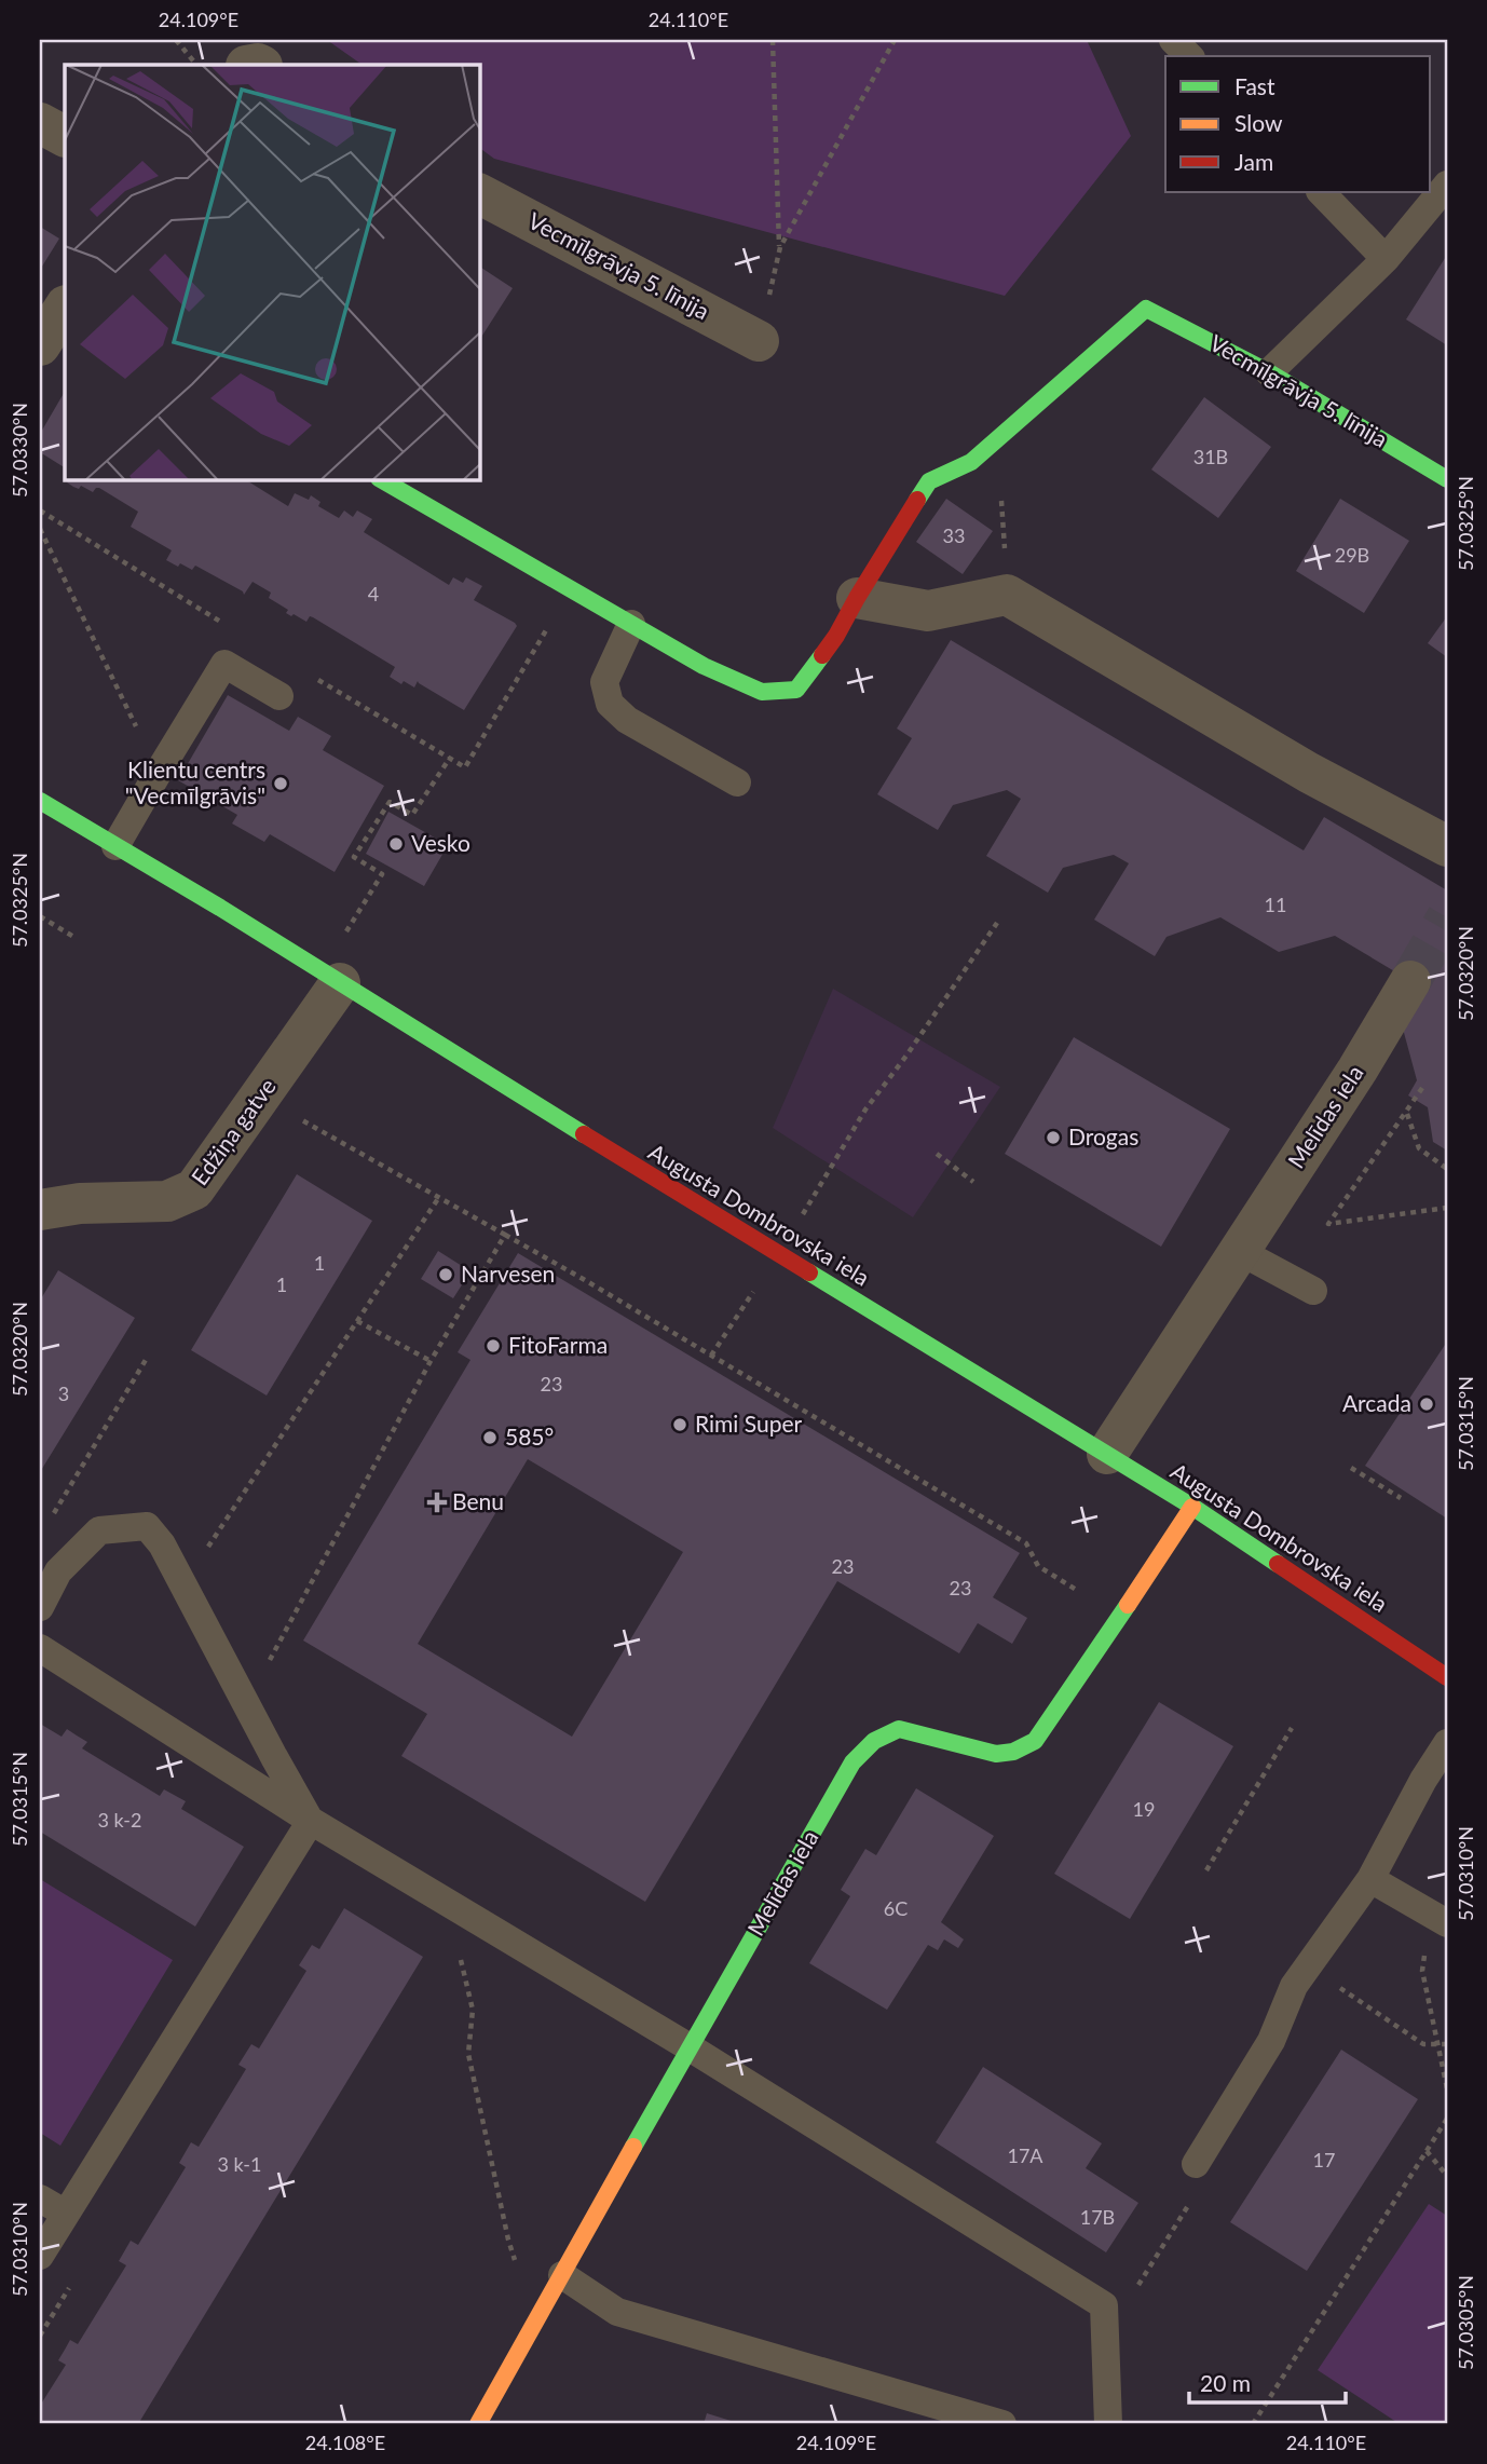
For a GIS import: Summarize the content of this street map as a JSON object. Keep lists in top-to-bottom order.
{
  "streets": {
    "street": [
      "Vecmīlgrāvja 5. līnija",
      "Melīdas iela",
      "Edžiņa gatve",
      "Augusta Dombrovska iela"
    ]
  },
  "crossings": [
    ["Melīdas iela", "Augusta Dombrovska iela"],
    ["Edžiņa gatve", "Augusta Dombrovska iela"]
  ],
  "places": {
    "other": [
      "Klientu centrs \"Vecmīlgrāvis\"",
      "Vesko",
      "Drogas",
      "Narvesen",
      "FitoFarma",
      "Arcada",
      "Rimi Super",
      "585°"
    ],
    "health": ["Benu"]
  },
  "house_numbers": [
    "31B",
    "33",
    "29B",
    "4",
    "11",
    "1",
    "1",
    "23",
    "3",
    "23",
    "23",
    "19",
    "3 k-2",
    "6C",
    "17A",
    "17",
    "3 k-1",
    "17B"
  ],
  "legend": ["Fast", "Slow", "Jam"],
  "scale_bar": "20 m",
  "coordinates": [
    "24.109°E",
    "24.110°E",
    "57.0330°N",
    "57.0325°N",
    "57.0320°N",
    "57.0315°N",
    "57.0310°N",
    "57.0305°N",
    "24.108°E"
  ]
}
